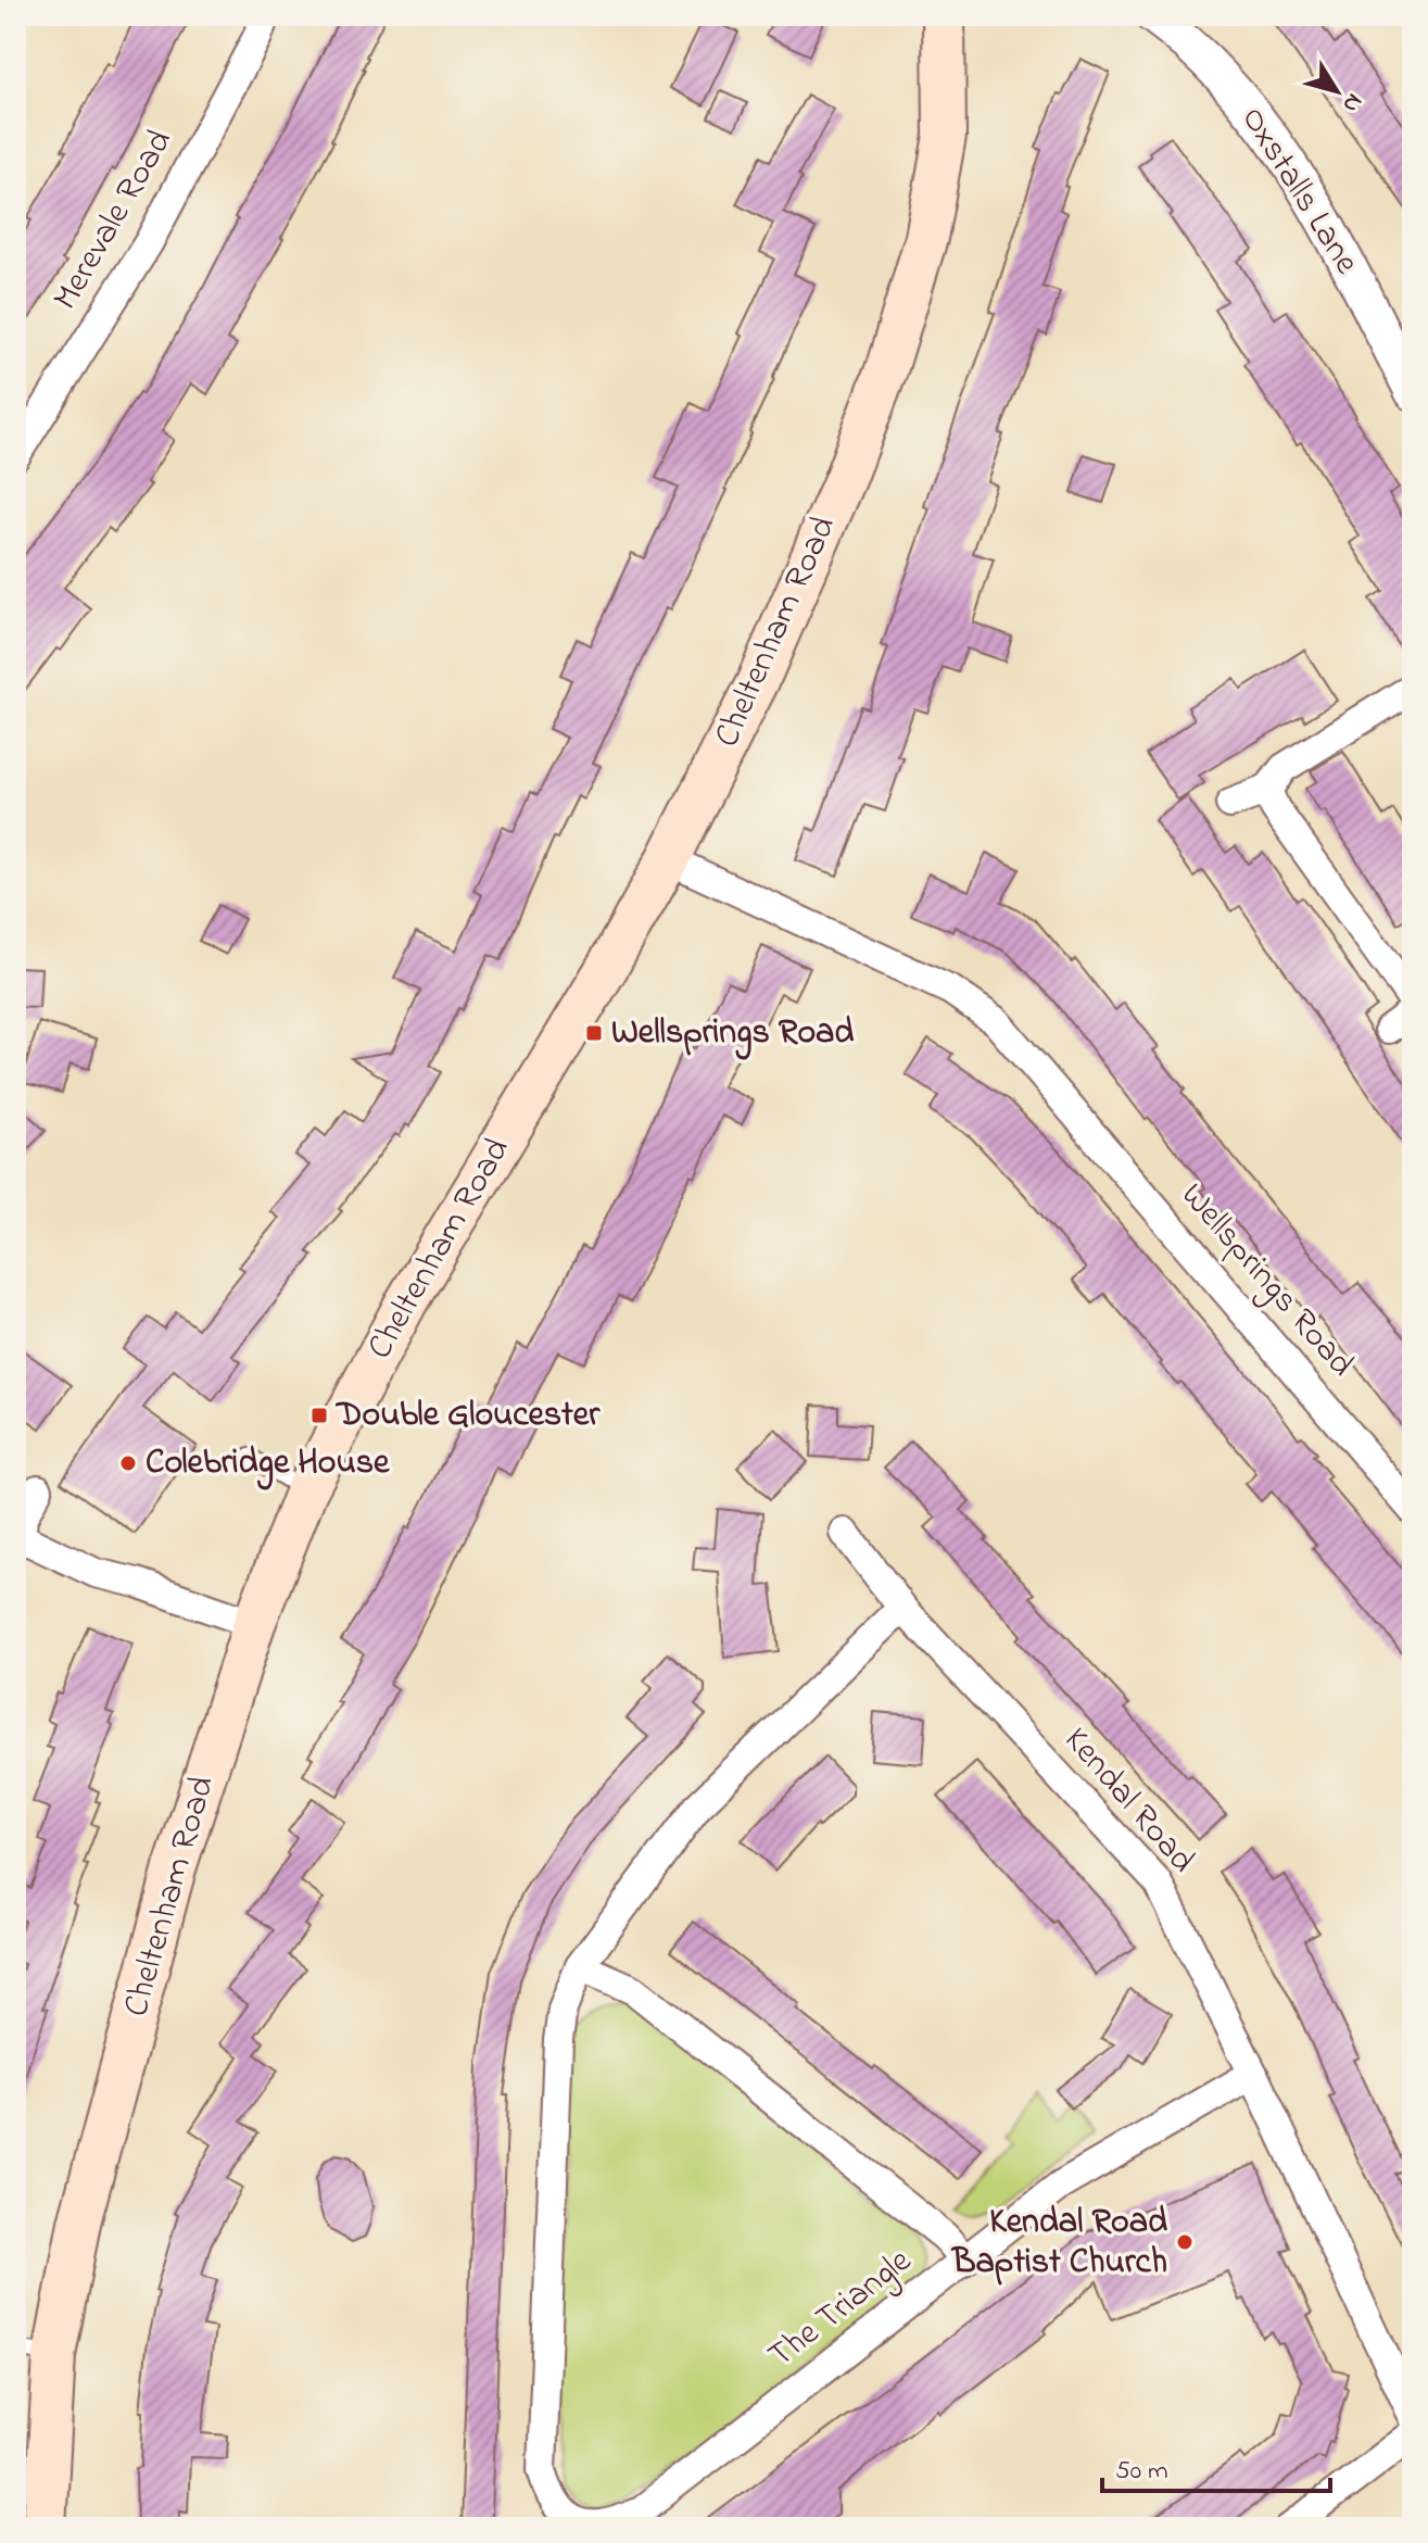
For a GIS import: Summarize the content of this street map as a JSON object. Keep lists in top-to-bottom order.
{
  "streets": {
    "main road": ["Cheltenham Road"],
    "street": [
      "Oxstalls Lane",
      "Merevale Road",
      "Wellsprings Road",
      "Kendal Road",
      "The Triangle"
    ]
  },
  "crossings": [
    ["Cheltenham Road", "Wellsprings Road"],
    ["Kendal Road", "The Triangle"]
  ],
  "places": {
    "transit": ["Wellsprings Road", "Double Gloucester"],
    "other": ["Colebridge House", "Kendal Road Baptist Church"]
  },
  "scale_bar": "50 m",
  "north": "bottom right"
}
